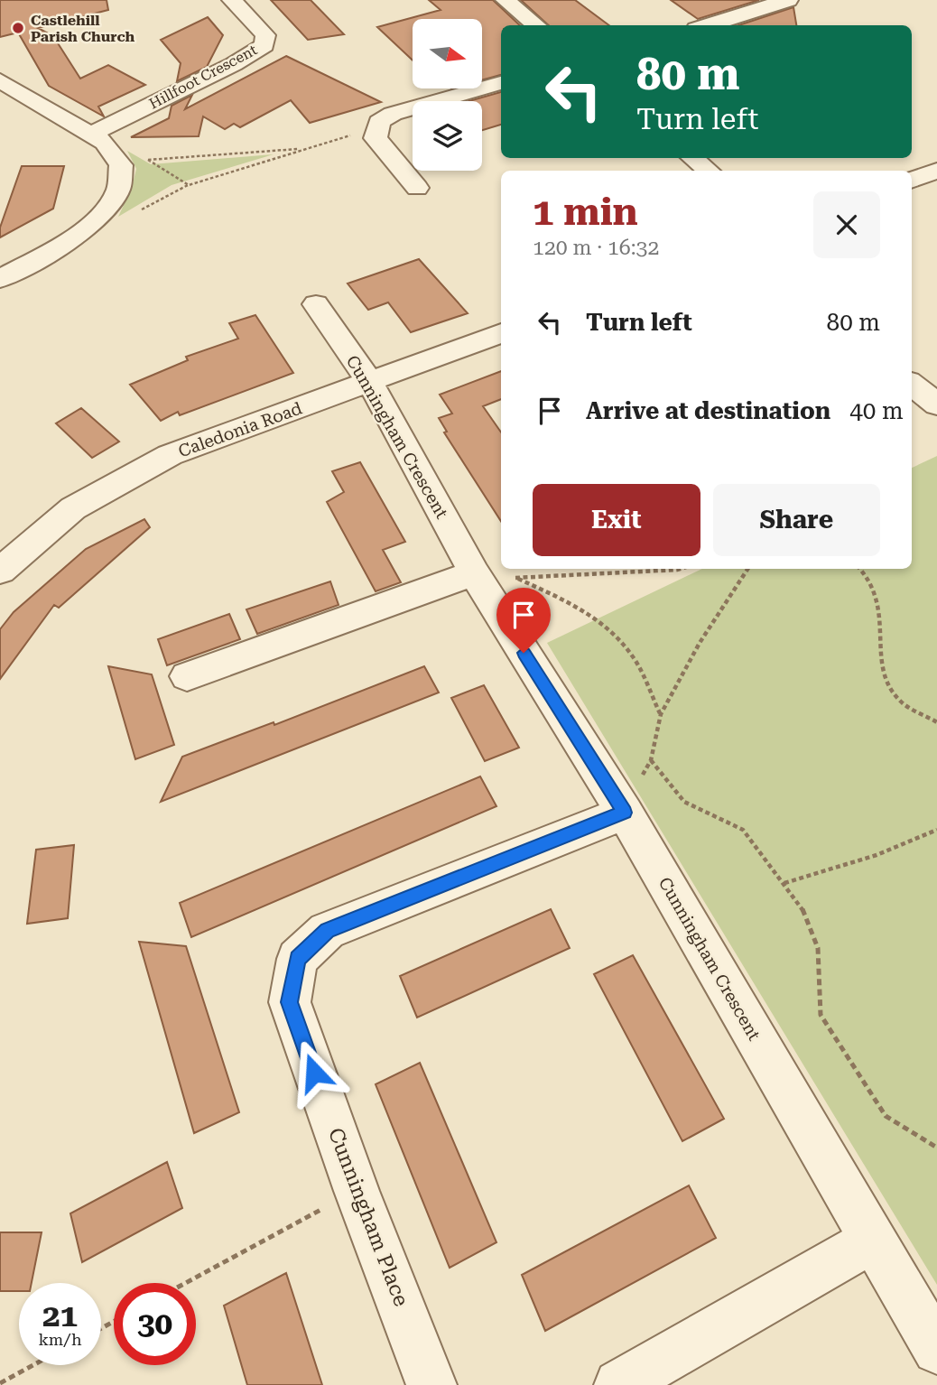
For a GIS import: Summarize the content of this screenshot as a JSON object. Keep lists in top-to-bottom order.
{
  "streets": {
    "street": [
      "Hillfoot Crescent",
      "Caledonia Road",
      "Cunningham Crescent",
      "Cunningham Place"
    ]
  },
  "crossings": [
    ["Caledonia Road", "Cunningham Crescent"],
    ["Cunningham Crescent", "Cunningham Place"]
  ],
  "places": ["Castlehill Parish Church"],
  "north": "right",
  "page": {
    "turn": ["80 m", "Turn left"],
    "heading": ["1 min", "120 m · 16:32"],
    "list": [
      {
        "name": "Turn left",
        "value": "80 m"
      },
      {
        "name": "Arrive at destination",
        "value": "40 m"
      }
    ],
    "buttons": ["Exit", "Share"],
    "speed": "21 km/h",
    "limit": "30"
  }
}
